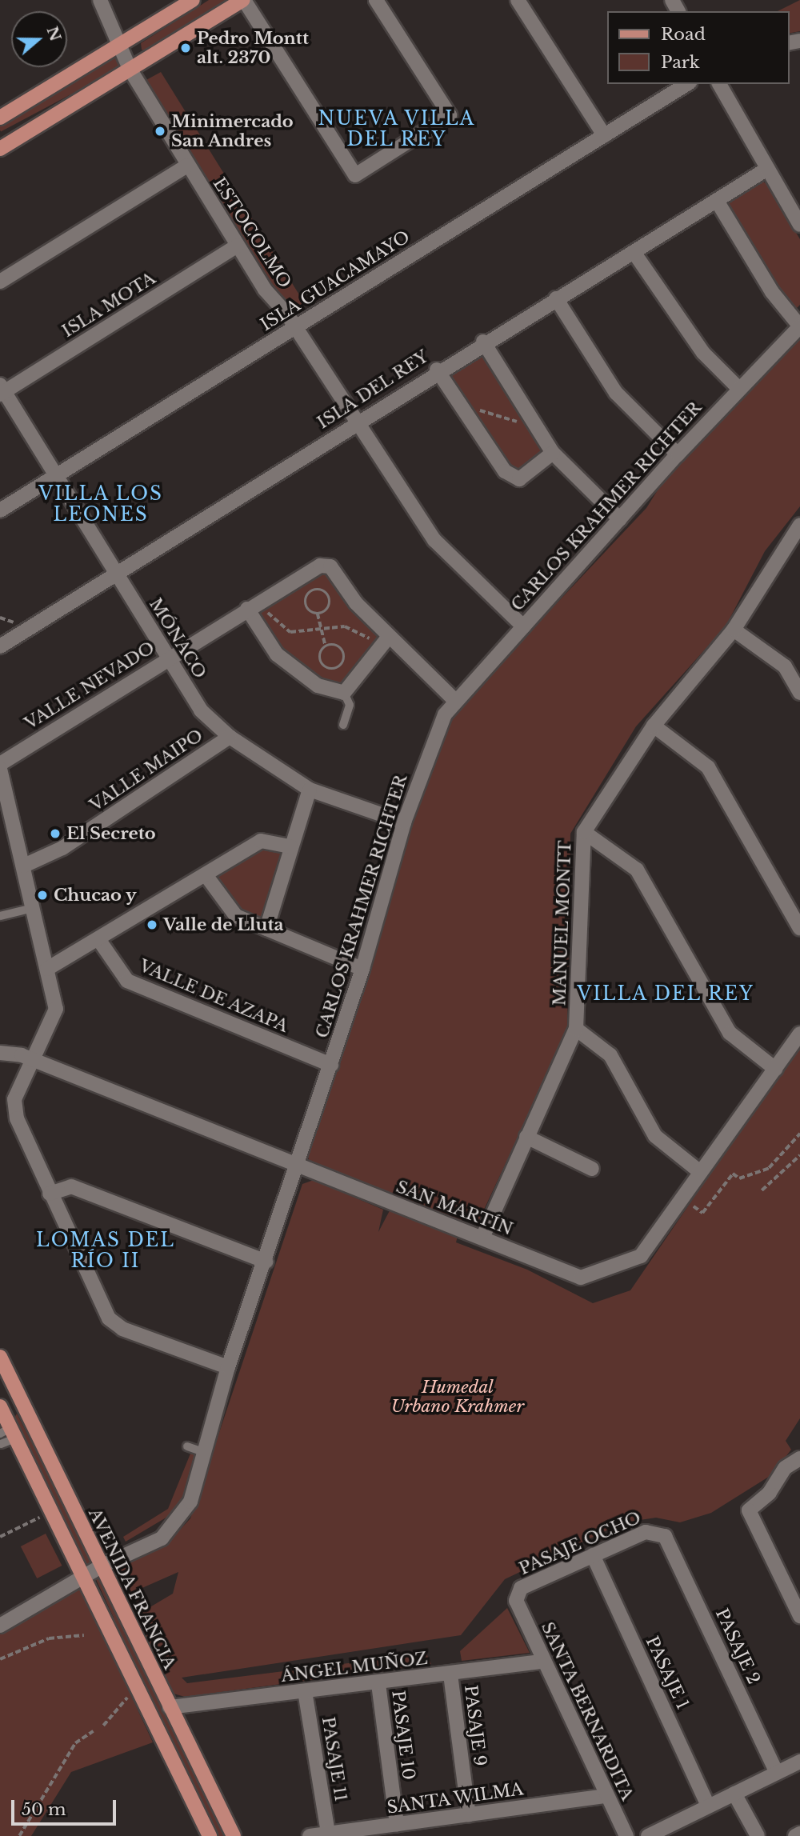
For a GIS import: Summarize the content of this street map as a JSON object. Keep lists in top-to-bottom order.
{
  "streets": {
    "main road": ["AVENIDA FRANCIA"],
    "street": [
      "ESTOCOLMO",
      "ISLA GUACAMAYO",
      "ISLA MOTA",
      "ISLA DEL REY",
      "CARLOS KRAHMER RICHTER",
      "MÓNACO",
      "VALLE NEVADO",
      "VALLE MAIPO",
      "MANUEL MONTT",
      "VALLE DE AZAPA",
      "SAN MARTÍN",
      "PASAJE OCHO",
      "PASAJE 2",
      "ÁNGEL MUÑOZ",
      "PASAJE 1",
      "SANTA BERNARDITA",
      "PASAJE 9",
      "PASAJE 10",
      "PASAJE 11",
      "SANTA WILMA"
    ]
  },
  "crossings": [
    ["ESTOCOLMO", "ISLA GUACAMAYO"],
    ["ESTOCOLMO", "ISLA MOTA"],
    ["ESTOCOLMO", "ISLA DEL REY"],
    ["ESTOCOLMO", "CARLOS KRAHMER RICHTER"],
    ["ISLA GUACAMAYO", "MÓNACO"],
    ["ISLA MOTA", "MÓNACO"],
    ["ISLA DEL REY", "MÓNACO"],
    ["CARLOS KRAHMER RICHTER", "MÓNACO"],
    ["CARLOS KRAHMER RICHTER", "VALLE NEVADO"],
    ["CARLOS KRAHMER RICHTER", "VALLE DE AZAPA"],
    ["CARLOS KRAHMER RICHTER", "SAN MARTÍN"],
    ["CARLOS KRAHMER RICHTER", "AVENIDA FRANCIA"],
    ["MÓNACO", "VALLE NEVADO"],
    ["MÓNACO", "VALLE MAIPO"],
    ["MANUEL MONTT", "SAN MARTÍN"],
    ["PASAJE OCHO", "PASAJE 2"],
    ["PASAJE OCHO", "PASAJE 1"],
    ["PASAJE OCHO", "SANTA BERNARDITA"],
    ["AVENIDA FRANCIA", "ÁNGEL MUÑOZ"],
    ["ÁNGEL MUÑOZ", "SANTA BERNARDITA"],
    ["ÁNGEL MUÑOZ", "PASAJE 9"],
    ["ÁNGEL MUÑOZ", "PASAJE 10"],
    ["ÁNGEL MUÑOZ", "PASAJE 11"],
    ["SANTA BERNARDITA", "SANTA WILMA"],
    ["PASAJE 9", "SANTA WILMA"],
    ["PASAJE 10", "SANTA WILMA"],
    ["PASAJE 11", "SANTA WILMA"]
  ],
  "districts": [
    "NUEVA VILLA DEL REY",
    "VILLA LOS LEONES",
    "VILLA DEL REY",
    "LOMAS DEL RÍO II"
  ],
  "parks": ["Humedal Urbano Krahmer"],
  "places": [
    "Pedro Montt alt. 2370",
    "Minimercado San Andres",
    "El Secreto",
    "Chucao y",
    "Valle de Lluta"
  ],
  "legend": ["Road", "Park"],
  "scale_bar": "50 m",
  "north": "right"
}
